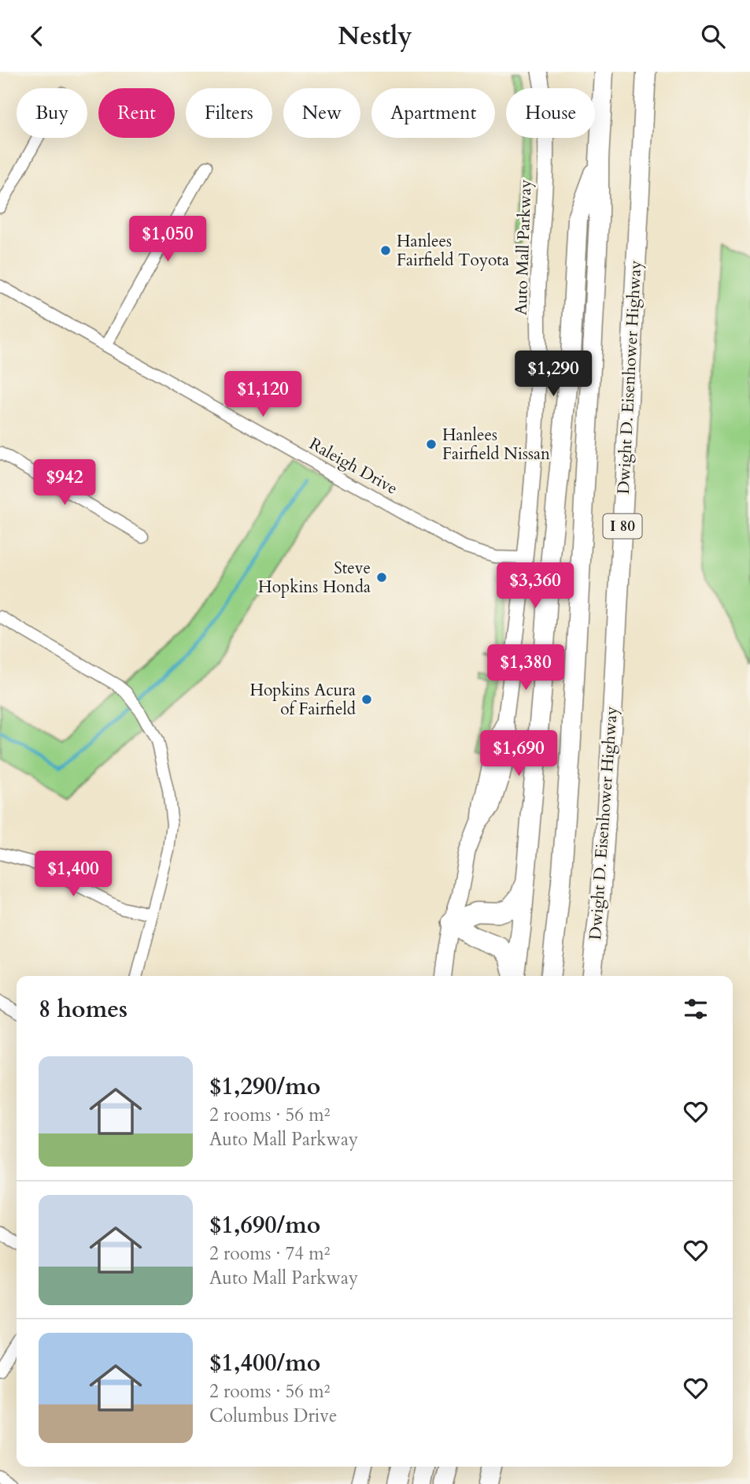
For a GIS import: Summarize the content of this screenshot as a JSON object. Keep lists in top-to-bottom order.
{
  "streets": {
    "highway": ["Dwight D. Eisenhower Highway", "I 80"],
    "street": ["Auto Mall Parkway", "Raleigh Drive"]
  },
  "crossings": [
    ["Auto Mall Parkway", "Raleigh Drive"]
  ],
  "places": [
    "Hanlees Fairfield Toyota",
    "Hanlees Fairfield Nissan",
    "Steve Hopkins Honda",
    "Hopkins Acura of Fairfield"
  ],
  "page": {
    "header": "Nestly",
    "chip": [
      "Buy",
      "Rent",
      "Filters",
      "New",
      "Apartment",
      "House"
    ],
    "price": [
      "$1,050",
      "$1,290",
      "$1,120",
      "$942",
      "$3,360",
      "$1,380",
      "$1,690",
      "$1,400"
    ],
    "heading": "8 homes",
    "list": [
      {
        "name": "$1,290/mo",
        "note": "2 rooms · 56 m² · Auto Mall Parkway"
      },
      {
        "name": "$1,690/mo",
        "note": "2 rooms · 74 m² · Auto Mall Parkway"
      },
      {
        "name": "$1,400/mo",
        "note": "2 rooms · 56 m² · Columbus Drive"
      }
    ]
  }
}
